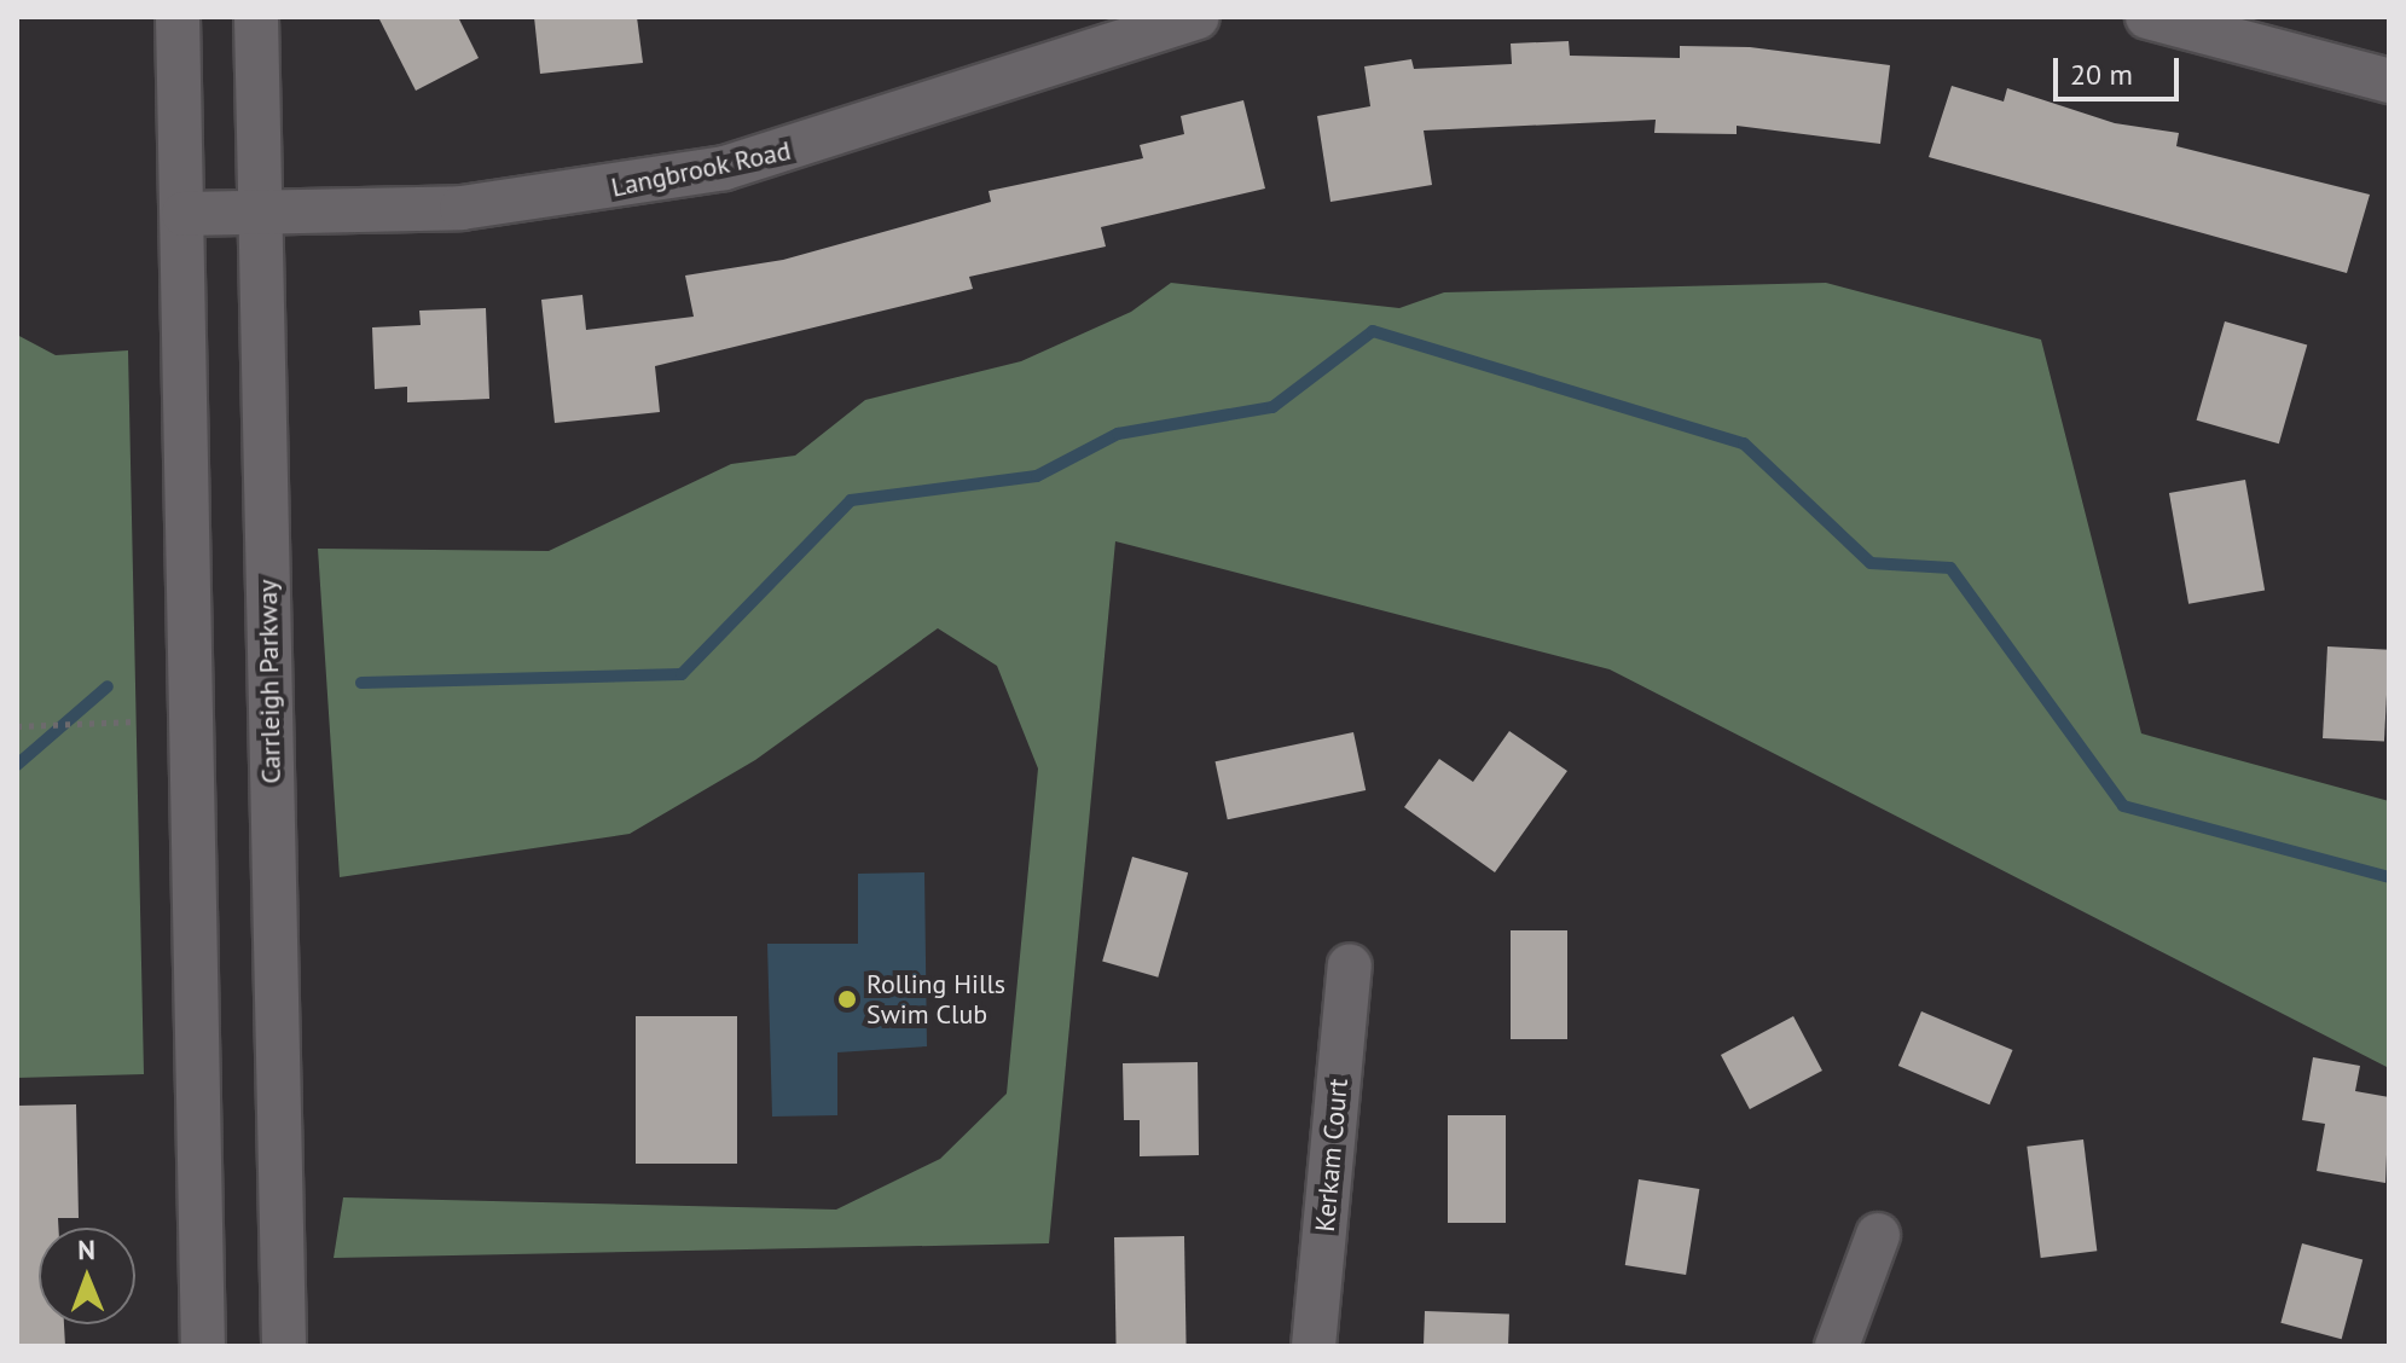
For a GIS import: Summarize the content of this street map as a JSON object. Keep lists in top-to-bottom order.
{
  "streets": {
    "street": ["Langbrook Road", "Carrleigh Parkway", "Kerkam Court"]
  },
  "crossings": [
    ["Langbrook Road", "Carrleigh Parkway"]
  ],
  "places": ["Rolling Hills Swim Club"],
  "scale_bar": "20 m",
  "north": "top"
}
